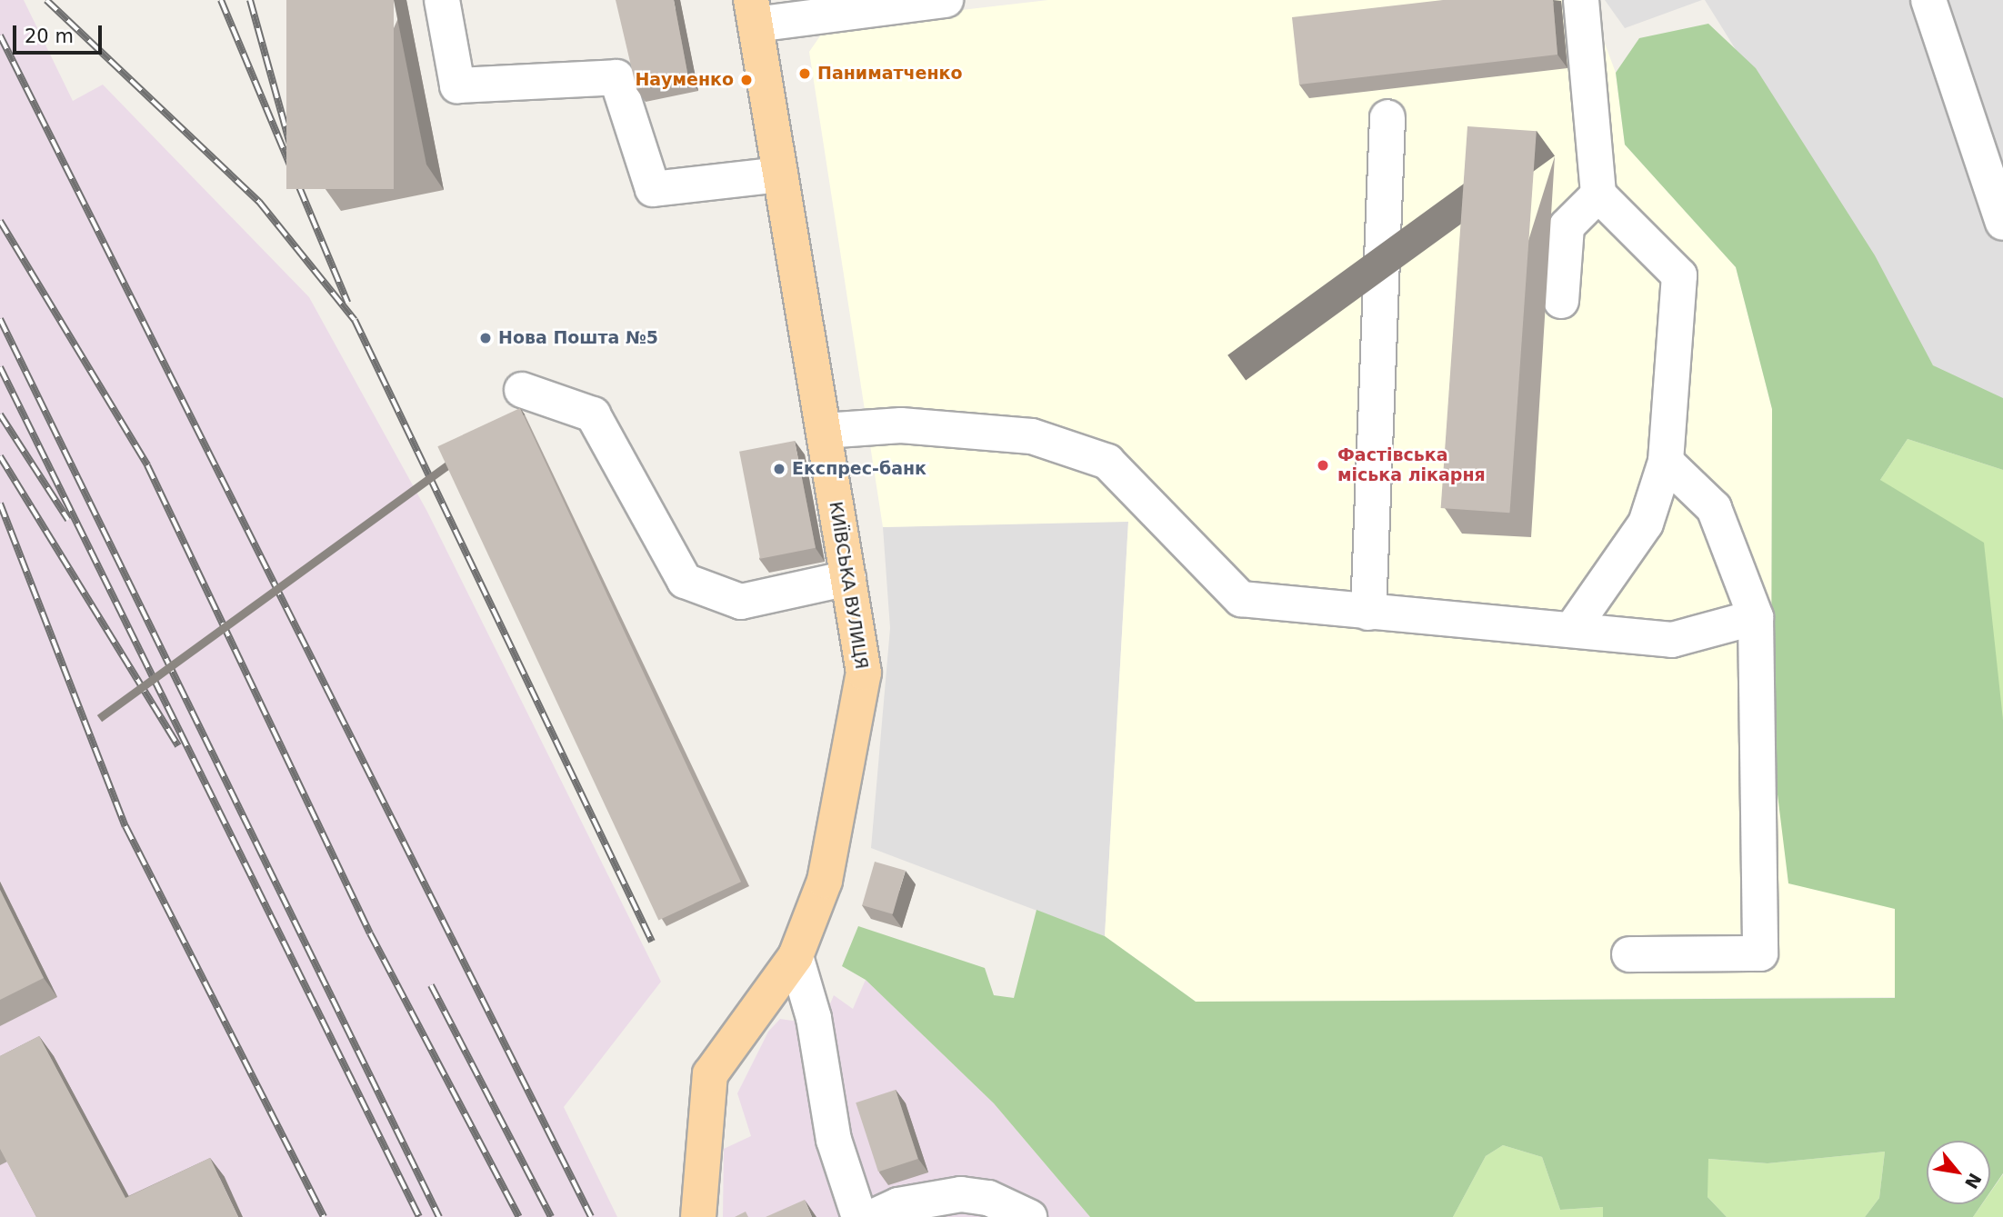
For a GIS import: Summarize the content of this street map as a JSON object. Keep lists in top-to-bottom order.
{
  "streets": {
    "main road": ["КИЇВСЬКА ВУЛИЦЯ"]
  },
  "places": [
    "Паниматченко",
    "Науменко",
    "Нова Пошта №5",
    "Фастівська міська лікарня",
    "Експрес-банк"
  ],
  "scale_bar": "20 m",
  "north": "bottom right"
}
